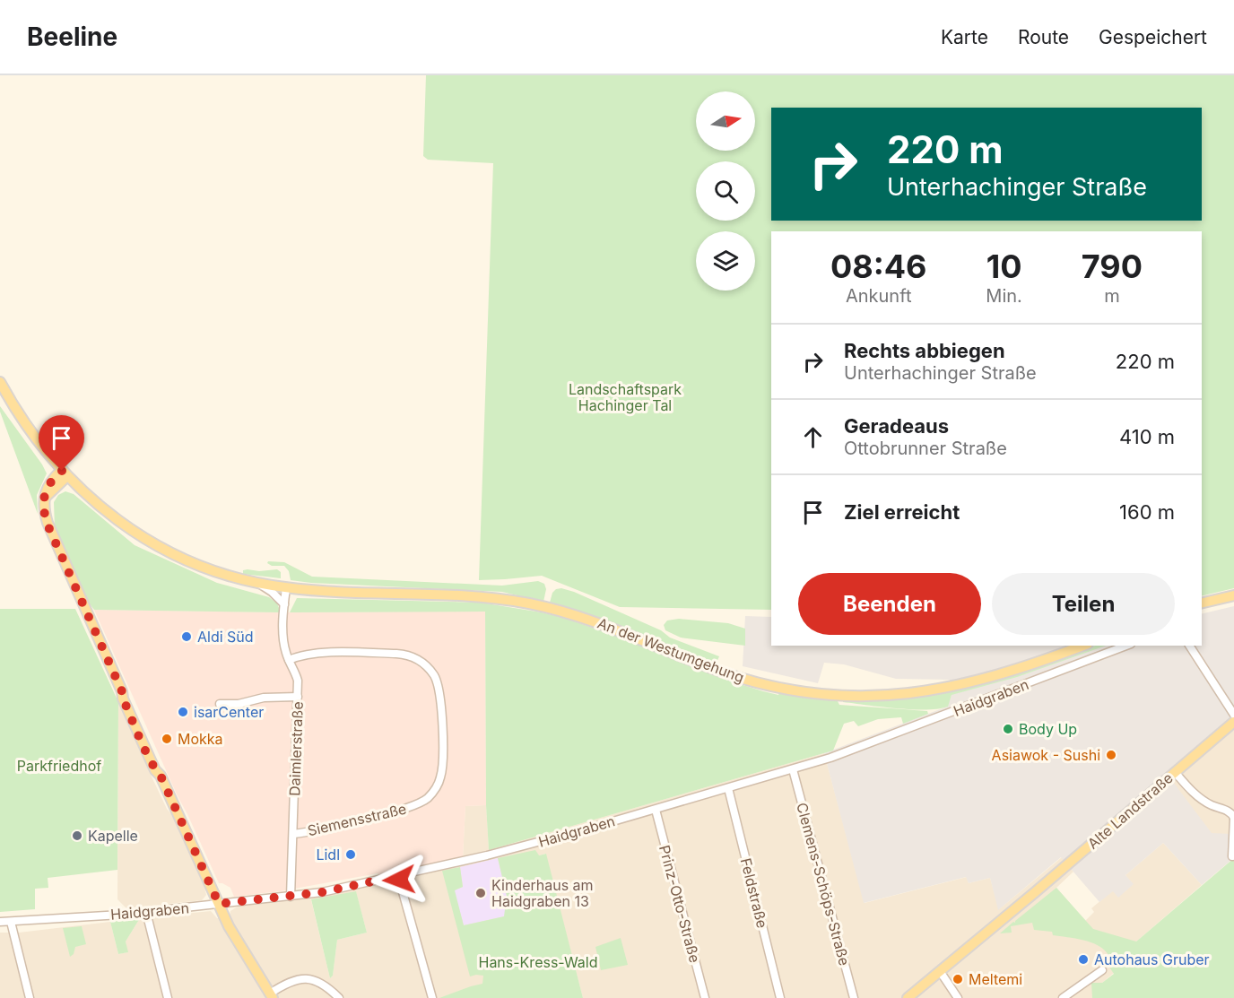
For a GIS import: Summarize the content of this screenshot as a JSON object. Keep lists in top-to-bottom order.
{
  "streets": {
    "main road": ["An der Westumgehung", "Alte Landstraße"],
    "street": [
      "Haidgraben",
      "Daimlerstraße",
      "Siemensstraße",
      "Clemens-Schöps-Straße",
      "Feldstraße",
      "Prinz-Otto-Straße"
    ]
  },
  "crossings": [
    ["An der Westumgehung", "Daimlerstraße"],
    ["Haidgraben", "Daimlerstraße"],
    ["Haidgraben", "Clemens-Schöps-Straße"],
    ["Haidgraben", "Feldstraße"],
    ["Haidgraben", "Prinz-Otto-Straße"],
    ["Daimlerstraße", "Siemensstraße"]
  ],
  "parks": ["Landschaftspark Hachinger Tal", "Parkfriedhof", "Hans-Kress-Wald"],
  "places": [
    "Aldi Süd",
    "isarCenter",
    "Body Up",
    "Mokka",
    "Asiawok - Sushi",
    "Kapelle",
    "Lidl",
    "Kinderhaus am Haidgraben 13",
    "Autohaus Gruber",
    "Meltemi"
  ],
  "north": "right",
  "page": {
    "header": "Beeline",
    "nav": ["Karte", "Route", "Gespeichert"],
    "turn": ["220 m", "Unterhachinger Straße"],
    "eta": [
      "08:46",
      "Ankunft",
      "10",
      "Min.",
      "790",
      "m"
    ],
    "list": [
      {
        "name": "Rechts abbiegen",
        "note": "Unterhachinger Straße",
        "value": "220 m"
      },
      {
        "name": "Geradeaus",
        "note": "Ottobrunner Straße",
        "value": "410 m"
      },
      {
        "name": "Ziel erreicht",
        "value": "160 m"
      }
    ],
    "buttons": ["Beenden", "Teilen"]
  }
}
